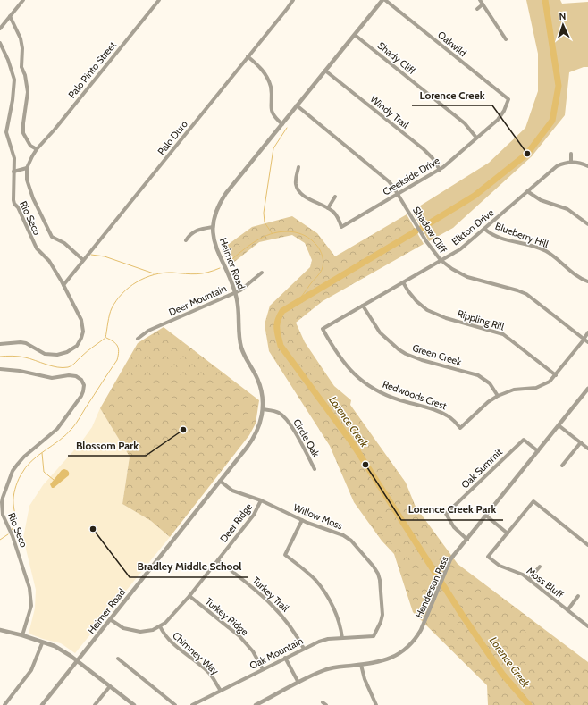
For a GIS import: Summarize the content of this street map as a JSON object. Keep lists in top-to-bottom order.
{
  "streets": {
    "street": [
      "Oakwild",
      "Shady Cliff",
      "Palo Pinto Street",
      "Windy Trail",
      "Palo Duro",
      "Creekside Drive",
      "Rio Seco",
      "Elkton Drive",
      "Shadow Cliff",
      "Blueberry Hill",
      "Heimer Road",
      "Deer Mountain",
      "Rippling Rill",
      "Green Creek",
      "Redwoods Crest",
      "Circle Oak",
      "Oak Summit",
      "Willow Moss",
      "Deer Ridge",
      "Moss Bluff",
      "Henderson Pass",
      "Turkey Trail",
      "Turkey Ridge",
      "Chimney Way",
      "Oak Mountain"
    ]
  },
  "crossings": [
    ["Oakwild", "Creekside Drive"],
    ["Oakwild", "Heimer Road"],
    ["Shady Cliff", "Creekside Drive"],
    ["Shady Cliff", "Heimer Road"],
    ["Windy Trail", "Creekside Drive"],
    ["Windy Trail", "Heimer Road"],
    ["Palo Duro", "Rio Seco"],
    ["Creekside Drive", "Shadow Cliff"],
    ["Elkton Drive", "Shadow Cliff"],
    ["Elkton Drive", "Blueberry Hill"],
    ["Elkton Drive", "Rippling Rill"],
    ["Elkton Drive", "Green Creek"],
    ["Elkton Drive", "Redwoods Crest"],
    ["Shadow Cliff", "Heimer Road"],
    ["Heimer Road", "Deer Mountain"],
    ["Heimer Road", "Circle Oak"],
    ["Heimer Road", "Willow Moss"],
    ["Heimer Road", "Deer Ridge"],
    ["Green Creek", "Redwoods Crest"],
    ["Oak Summit", "Henderson Pass"],
    ["Willow Moss", "Deer Ridge"],
    ["Willow Moss", "Oak Mountain"],
    ["Deer Ridge", "Turkey Trail"],
    ["Deer Ridge", "Turkey Ridge"],
    ["Deer Ridge", "Chimney Way"],
    ["Turkey Trail", "Oak Mountain"],
    ["Turkey Ridge", "Oak Mountain"],
    ["Chimney Way", "Oak Mountain"]
  ],
  "water": ["Lorence Creek"],
  "places": [
    "Lorence Creek",
    "Blossom Park",
    "Lorence Creek Park",
    "Bradley Middle School"
  ],
  "north": "top"
}
